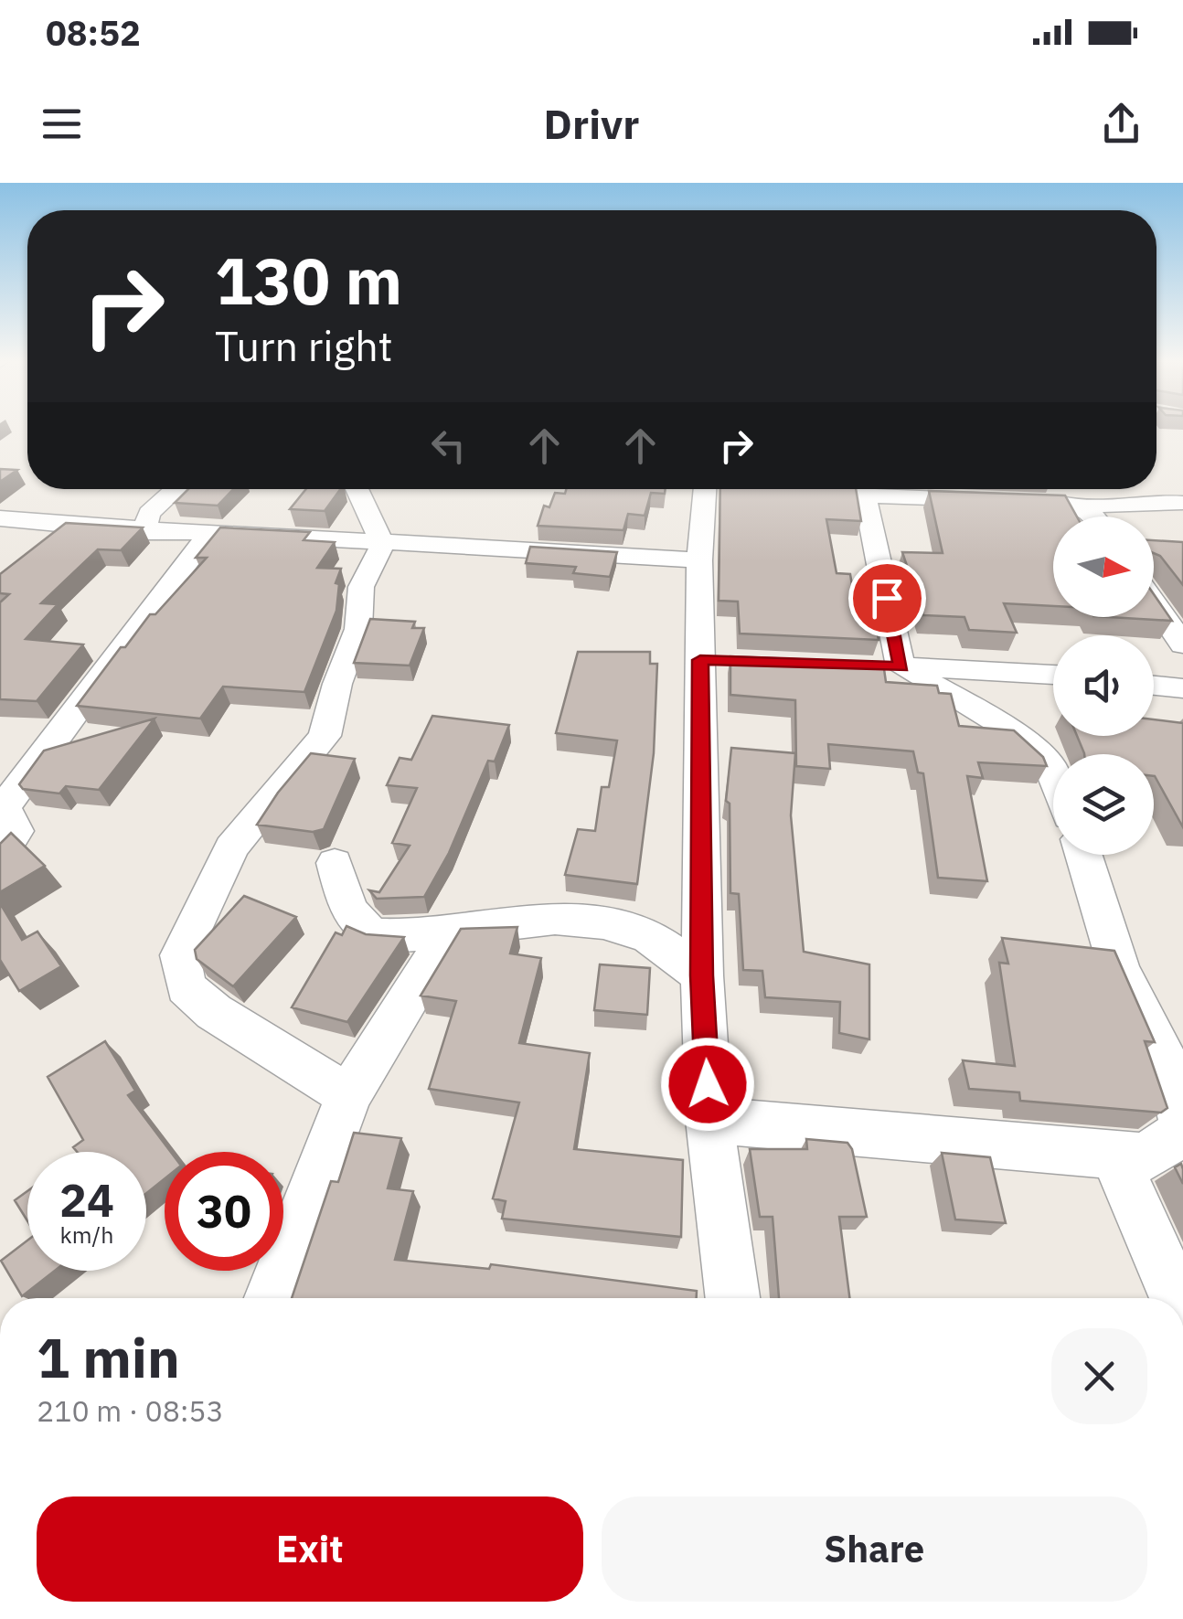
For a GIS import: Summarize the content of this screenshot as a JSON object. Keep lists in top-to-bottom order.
{
  "north": "right",
  "page": {
    "status": "08:52",
    "header": "Drivr",
    "turn": ["130 m", "Turn right"],
    "speed": "24 km/h",
    "limit": "30",
    "heading": ["1 min", "210 m · 08:53"],
    "buttons": ["Exit", "Share"]
  }
}
